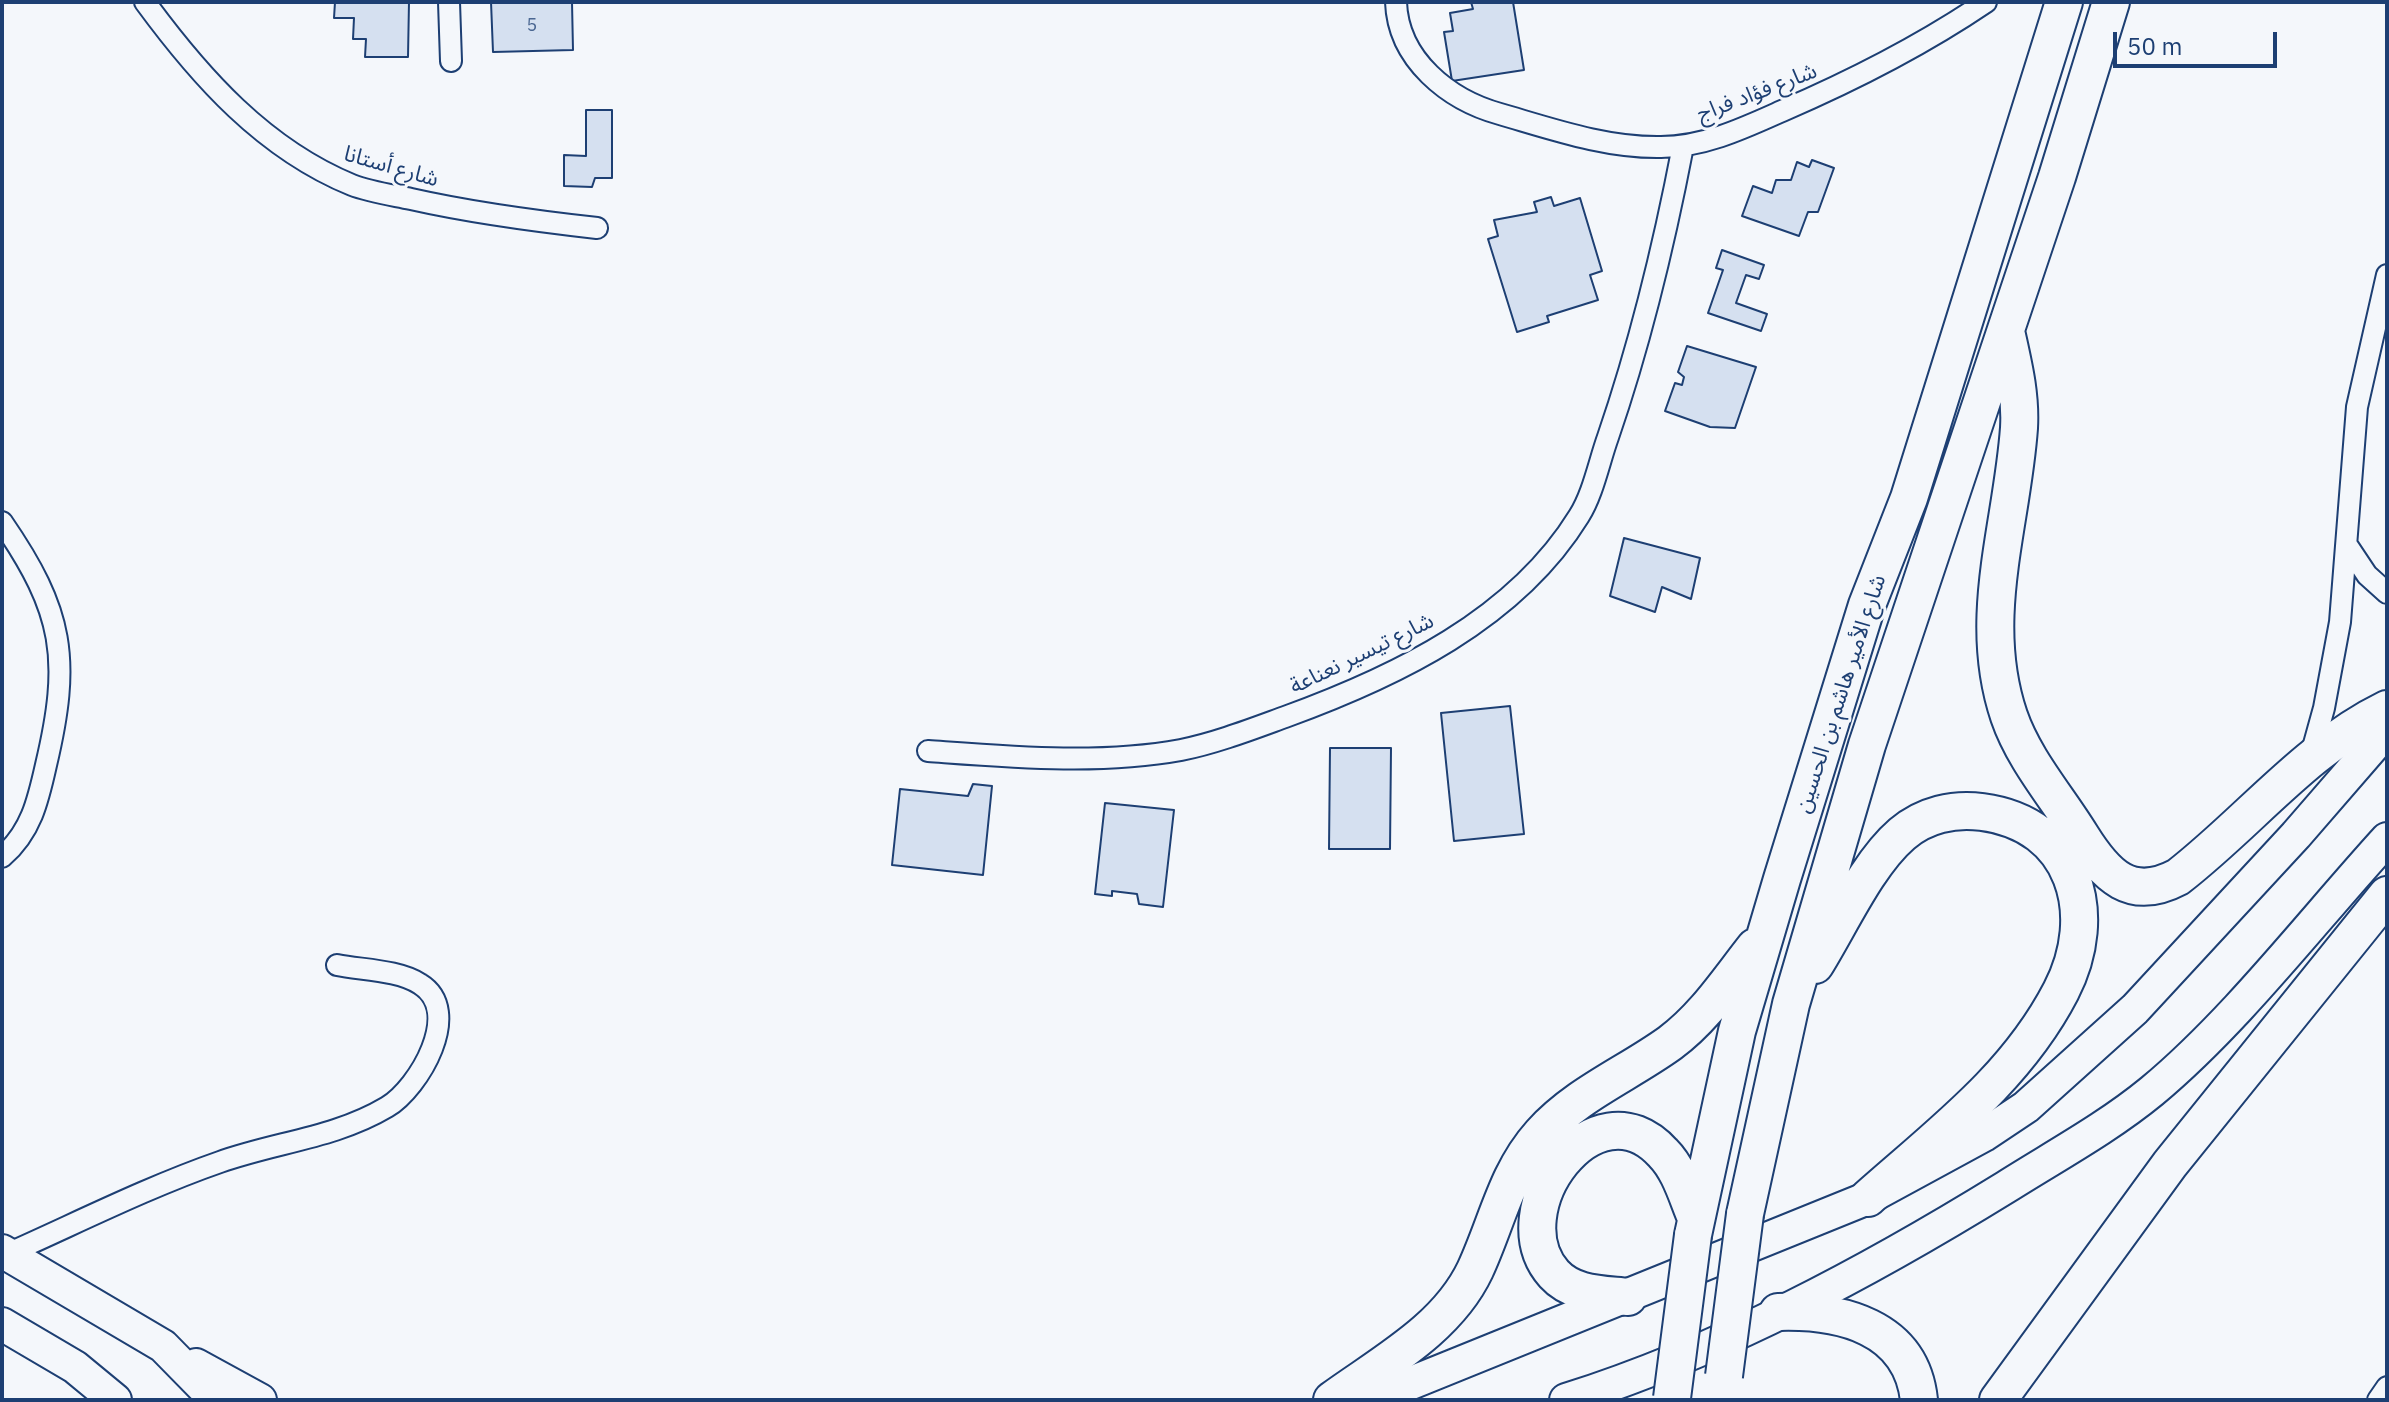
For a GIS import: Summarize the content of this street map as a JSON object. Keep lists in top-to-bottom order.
{
  "streets": {
    "highway": ["شارع الأمير هاشم بن الحسين"],
    "street": ["شارع فؤاد فراج", "شارع أستانا", "شارع تيسير نعناعة"]
  },
  "crossings": [
    ["شارع فؤاد فراج", "شارع تيسير نعناعة"]
  ],
  "house_numbers": ["5"],
  "scale_bar": "50 m"
}
